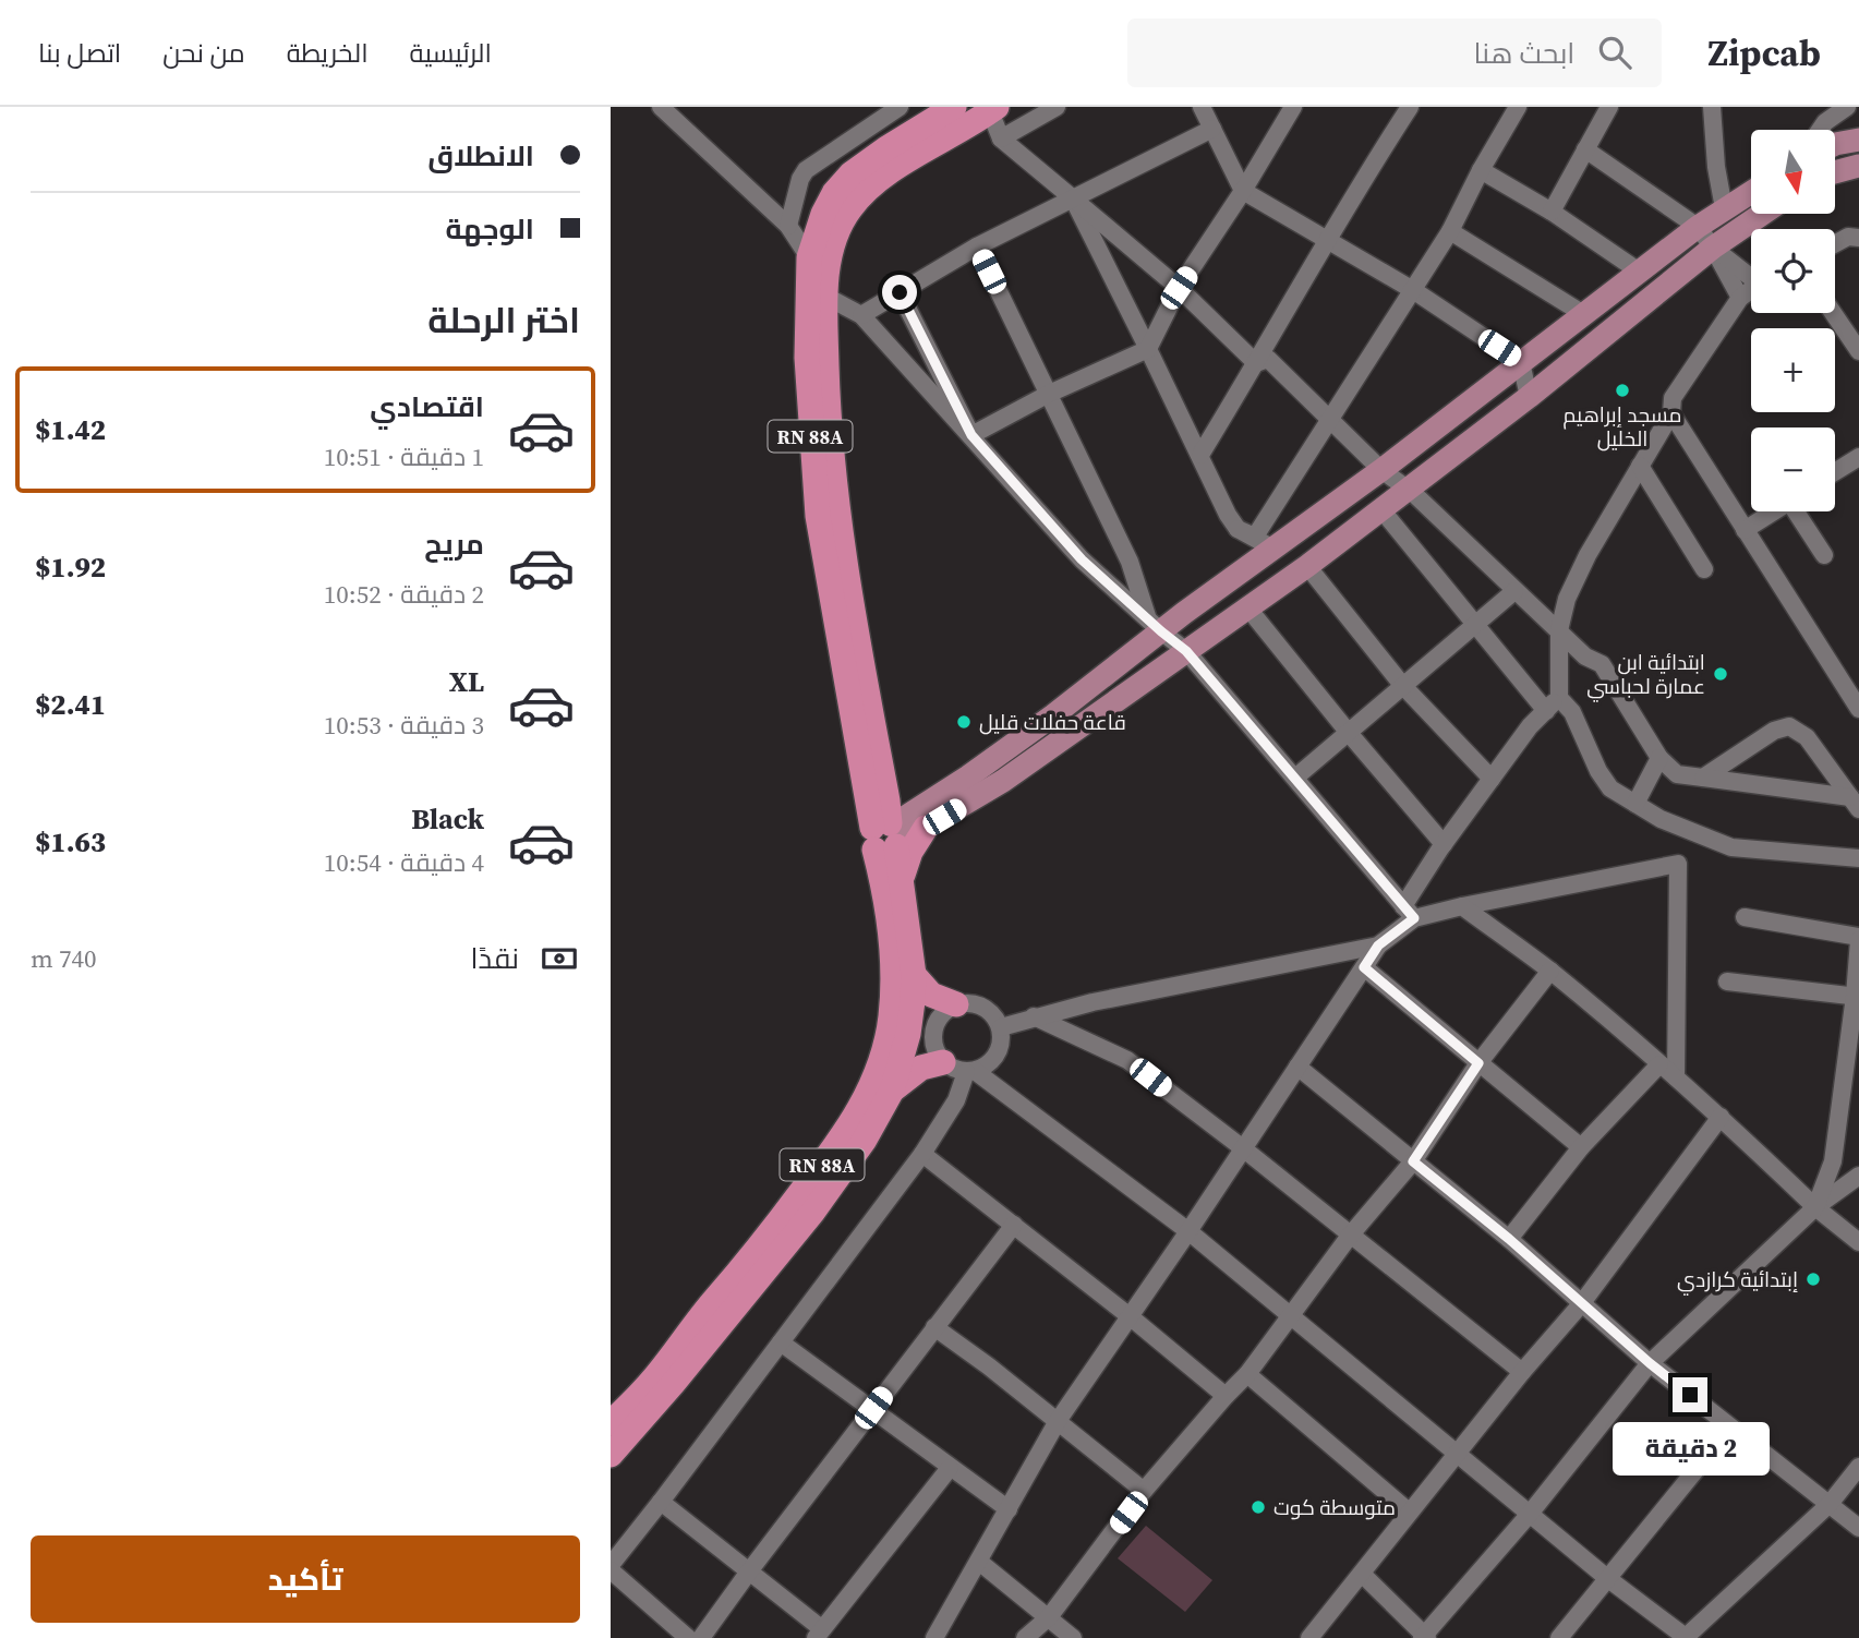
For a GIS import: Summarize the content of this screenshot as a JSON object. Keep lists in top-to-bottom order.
{
  "streets": {
    "highway": ["RN 88A"]
  },
  "places": [
    "مسجد إبراهيم الخليل",
    "ابتدائية ابن عمارة لحباسي",
    "قاعة حفلات قليل",
    "إبتدائية كرازدي",
    "متوسطة كوت"
  ],
  "north": "bottom",
  "page": {
    "header": "Zipcab",
    "search": "ابحث هنا",
    "nav": [
      "الرئيسية",
      "الخريطة",
      "من نحن",
      "اتصل بنا"
    ],
    "banner": ["الانطلاق", "الوجهة"],
    "map_buttons": ["+", "−"],
    "heading": "اختر الرحلة",
    "list": [
      {
        "name": "اقتصادي",
        "note": "1 دقيقة · 10:51",
        "value": "$1.42"
      },
      {
        "name": "مريح",
        "note": "2 دقيقة · 10:52",
        "value": "$1.92"
      },
      {
        "name": "XL",
        "note": "3 دقيقة · 10:53",
        "value": "$2.41"
      },
      {
        "name": "Black",
        "note": "4 دقيقة · 10:54",
        "value": "$1.63"
      }
    ],
    "pay": ["نقدًا", "740 m"],
    "bubble": "2 دقيقة",
    "buttons": "تأكيد"
  }
}
